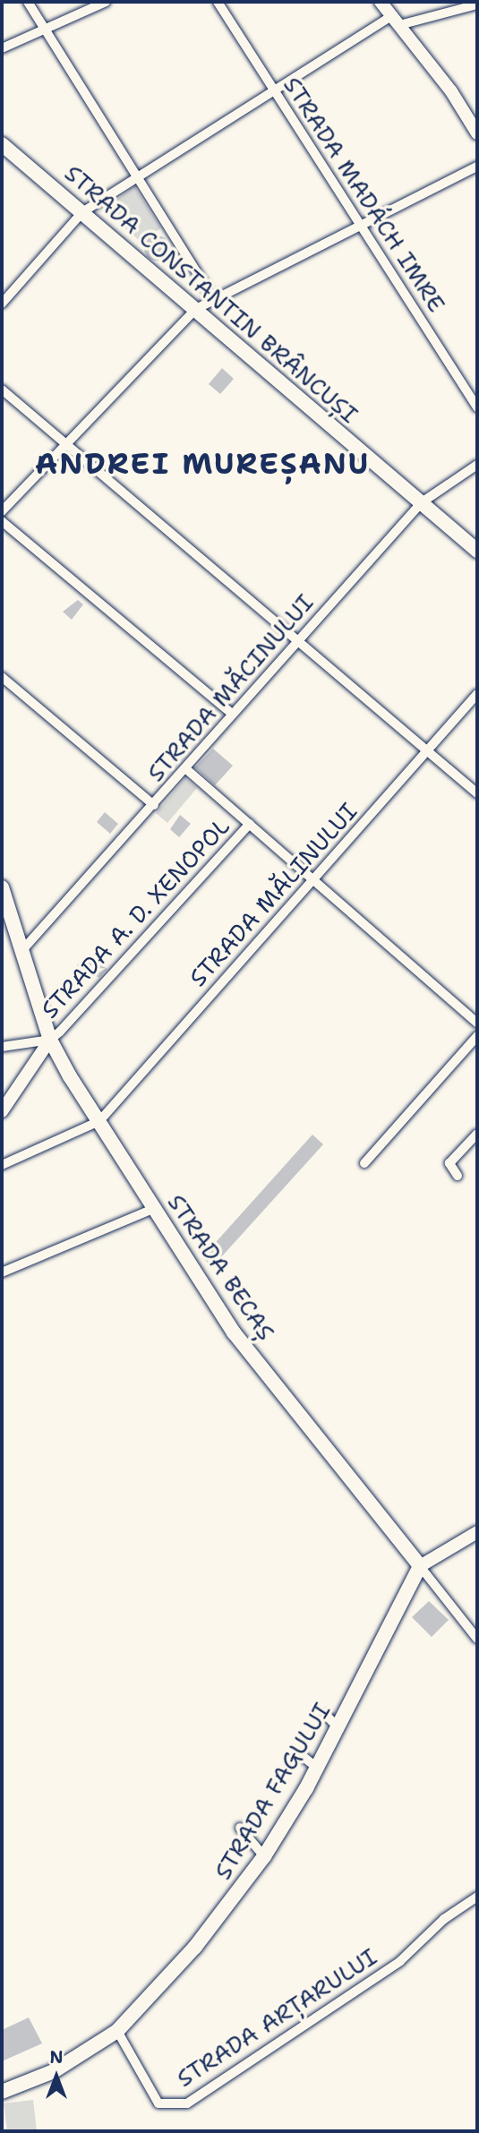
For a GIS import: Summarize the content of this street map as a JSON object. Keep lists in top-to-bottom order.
{
  "streets": {
    "main road": ["STRADA CONSTANTIN BRÂNCUȘI", "STRADA BECAȘ", "STRADA FAGULUI"],
    "street": [
      "STRADA MADÁCH IMRE",
      "STRADA MĂCINULUI",
      "STRADA MĂLINULUI",
      "STRADA A. D. XENOPOL",
      "STRADA ARȚARULUI"
    ]
  },
  "crossings": [
    ["STRADA CONSTANTIN BRÂNCUȘI", "STRADA MĂCINULUI"],
    ["STRADA MĂCINULUI", "STRADA BECAȘ"],
    ["STRADA MĂLINULUI", "STRADA BECAȘ"],
    ["STRADA A. D. XENOPOL", "STRADA BECAȘ"],
    ["STRADA BECAȘ", "STRADA FAGULUI"],
    ["STRADA FAGULUI", "STRADA ARȚARULUI"]
  ],
  "districts": ["ANDREI MUREȘANU"],
  "north": "top"
}
